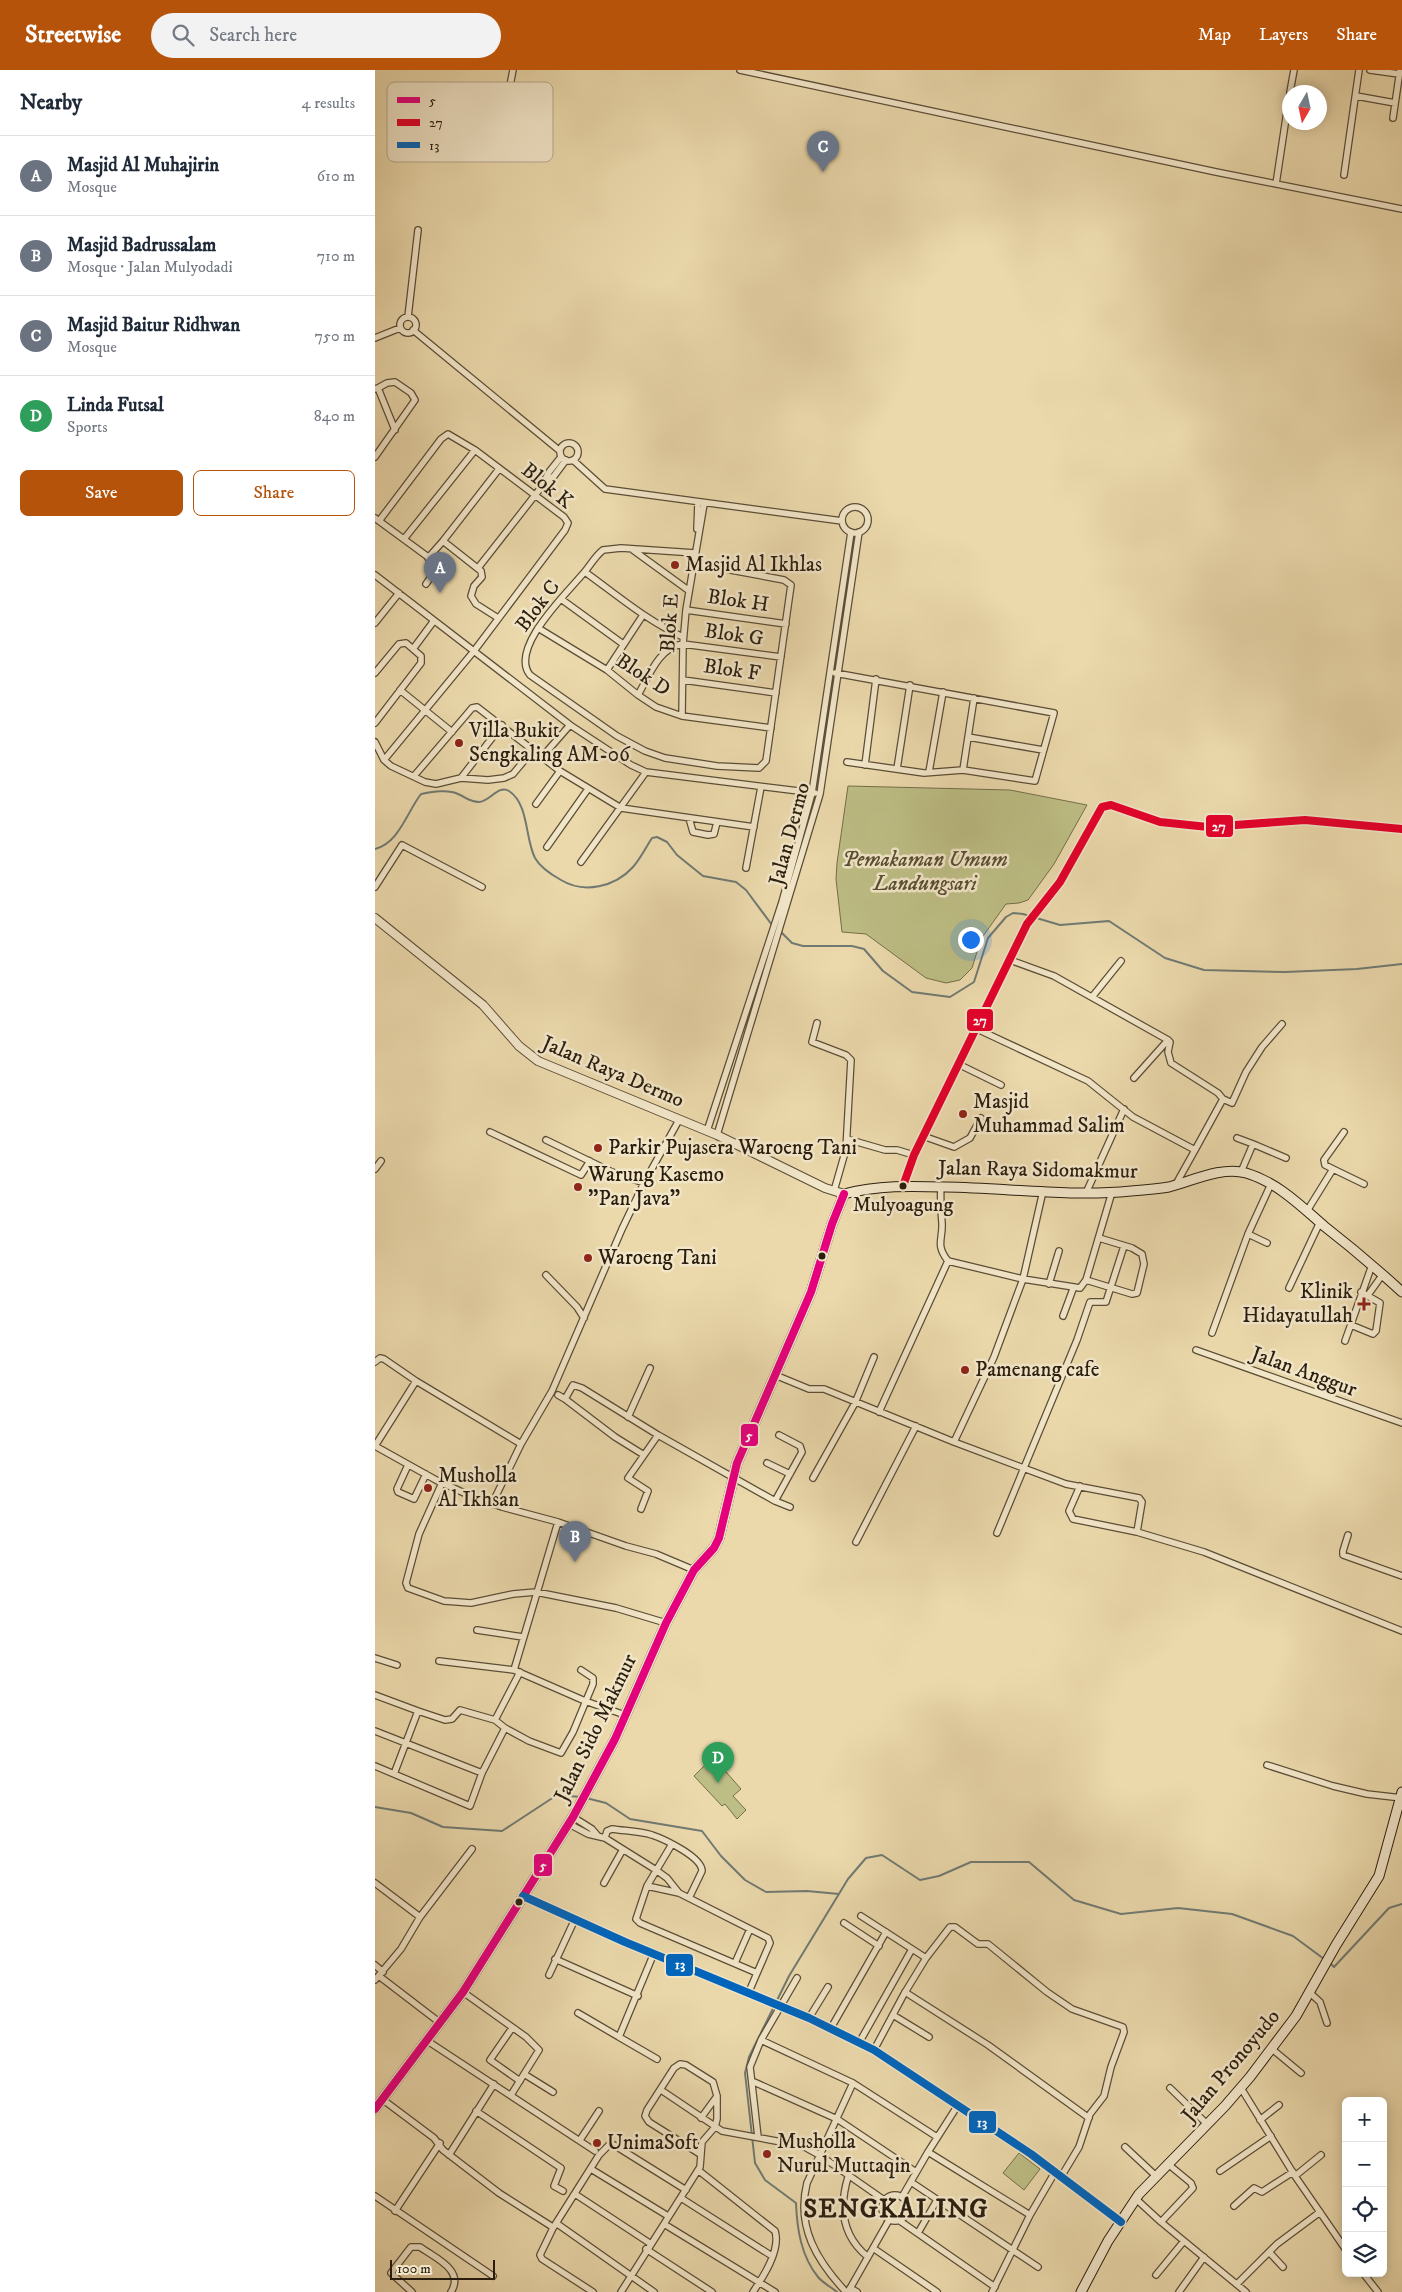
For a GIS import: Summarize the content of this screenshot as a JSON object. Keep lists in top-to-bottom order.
{
  "streets": {
    "main road": ["Jalan Raya Sidomakmur", "Jalan Sido Makmur", "Jalan Pronoyudo"],
    "street": [
      "Blok K",
      "Blok H",
      "Blok C",
      "Blok E",
      "Blok G",
      "Blok F",
      "Blok D",
      "Jalan Dermo",
      "Jalan Raya Dermo",
      "Jalan Anggur"
    ]
  },
  "crossings": [
    ["Blok H", "Blok E"],
    ["Blok C", "Blok E"],
    ["Blok C", "Blok G"],
    ["Blok C", "Blok D"],
    ["Blok E", "Blok G"],
    ["Blok E", "Blok F"],
    ["Blok E", "Blok D"],
    ["Jalan Raya Dermo", "Jalan Raya Sidomakmur"],
    ["Jalan Raya Dermo", "Jalan Sido Makmur"],
    ["Jalan Raya Sidomakmur", "Jalan Sido Makmur"]
  ],
  "districts": ["SENGKALING"],
  "parks": ["Pemakaman Umum Landungsari"],
  "places": {
    "other": [
      "Masjid Al Ikhlas",
      "Villa Bukit Sengkaling AM-06",
      "Masjid Muhammad Salim",
      "Parkir Pujasera Waroeng Tani",
      "Mulyoagung",
      "Warung Kasemo \"Pan Java\"",
      "Waroeng Tani",
      "Pamenang cafe",
      "Musholla Al Ikhsan",
      "UnimaSoft",
      "Musholla Nurul Muttaqin"
    ],
    "health": ["Klinik Hidayatullah"]
  },
  "lines": ["transit line 27", "transit line 5", "transit line 13"],
  "legend": ["5", "27", "13"],
  "scale_bar": "100 m",
  "north": "bottom",
  "page": {
    "header": "Streetwise",
    "search": "Search here",
    "nav": ["Map", "Layers", "Share"],
    "heading": ["Nearby", "4 results"],
    "pins": [
      "C",
      "A",
      "B",
      "D"
    ],
    "list": [
      {
        "mark": "A",
        "name": "Masjid Al Muhajirin",
        "note": "Mosque",
        "value": "610 m"
      },
      {
        "mark": "B",
        "name": "Masjid Badrussalam",
        "note": "Mosque · Jalan Mulyodadi",
        "value": "710 m"
      },
      {
        "mark": "C",
        "name": "Masjid Baitur Ridhwan",
        "note": "Mosque",
        "value": "750 m"
      },
      {
        "mark": "D",
        "name": "Linda Futsal",
        "note": "Sports",
        "value": "840 m"
      }
    ],
    "buttons": ["Save", "Share"],
    "map_buttons": ["+", "−"],
    "scale": "100 m"
  }
}
